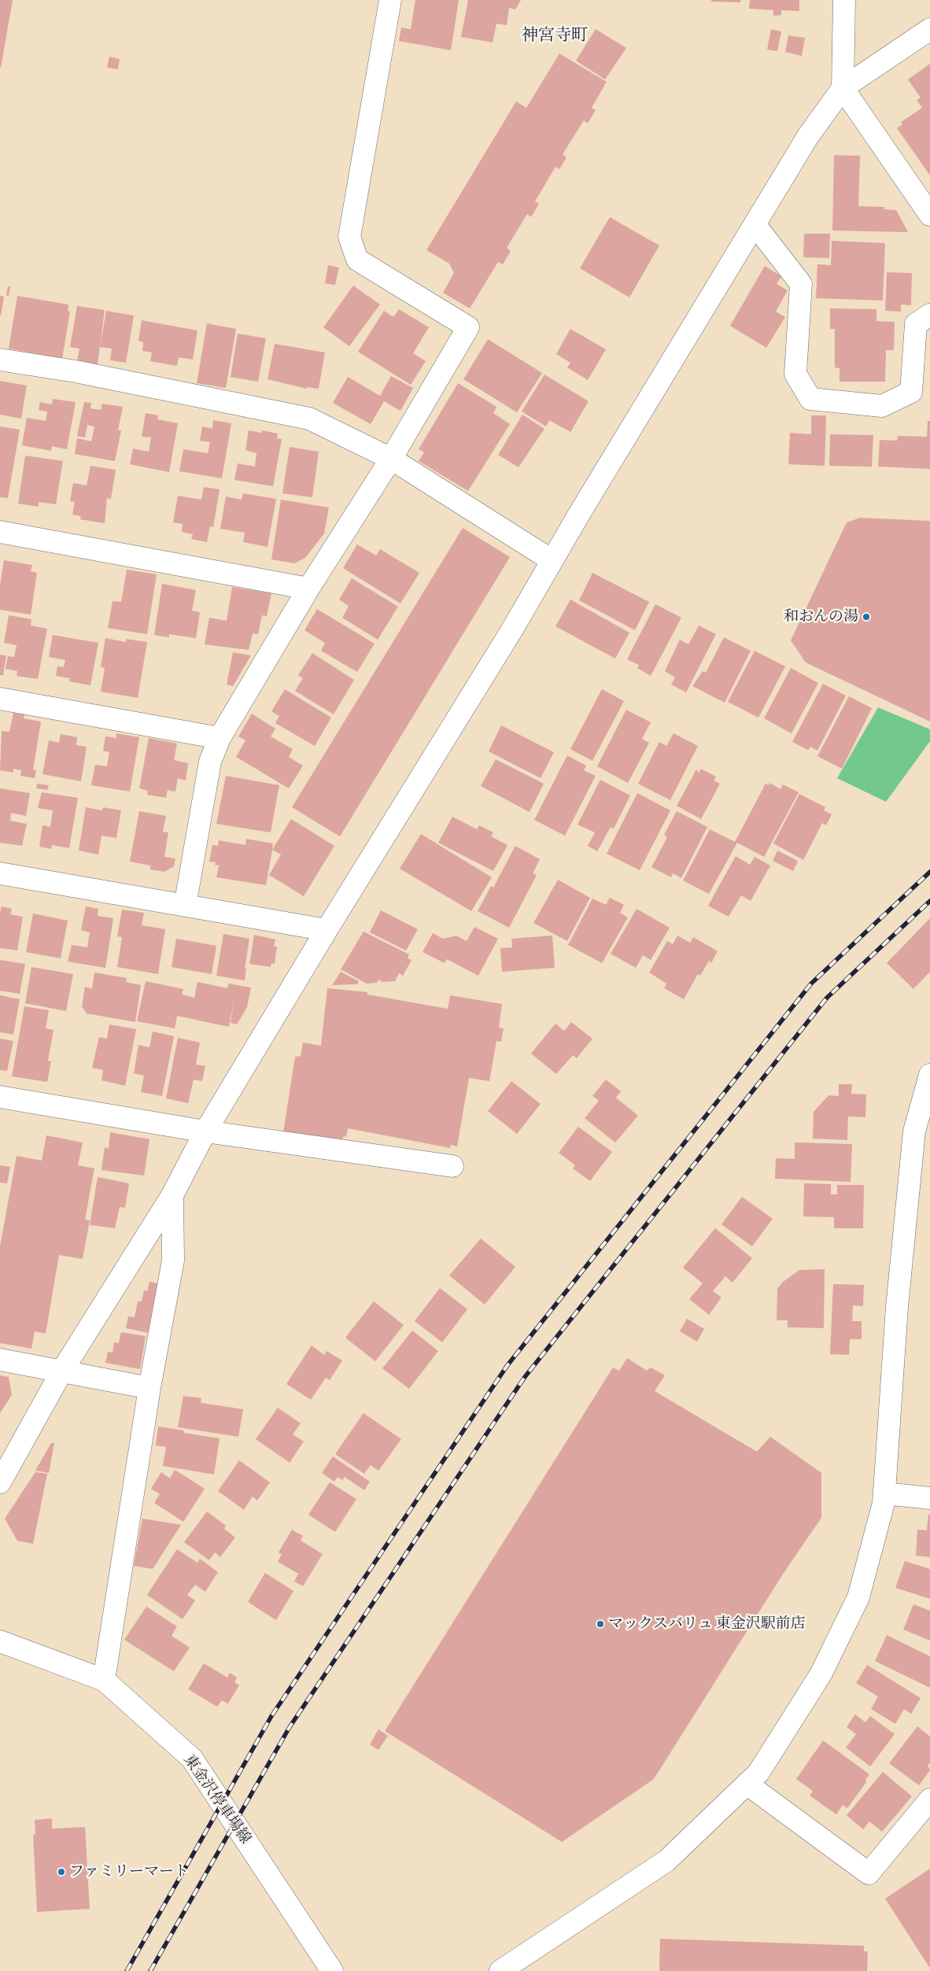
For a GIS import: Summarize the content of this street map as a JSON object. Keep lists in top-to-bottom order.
{
  "streets": {
    "street": ["東金沢停車場線"]
  },
  "districts": ["神宮寺町"],
  "places": ["和おんの湯", "マックスバリュ 東金沢駅前店", "ファミリーマート"]
}
